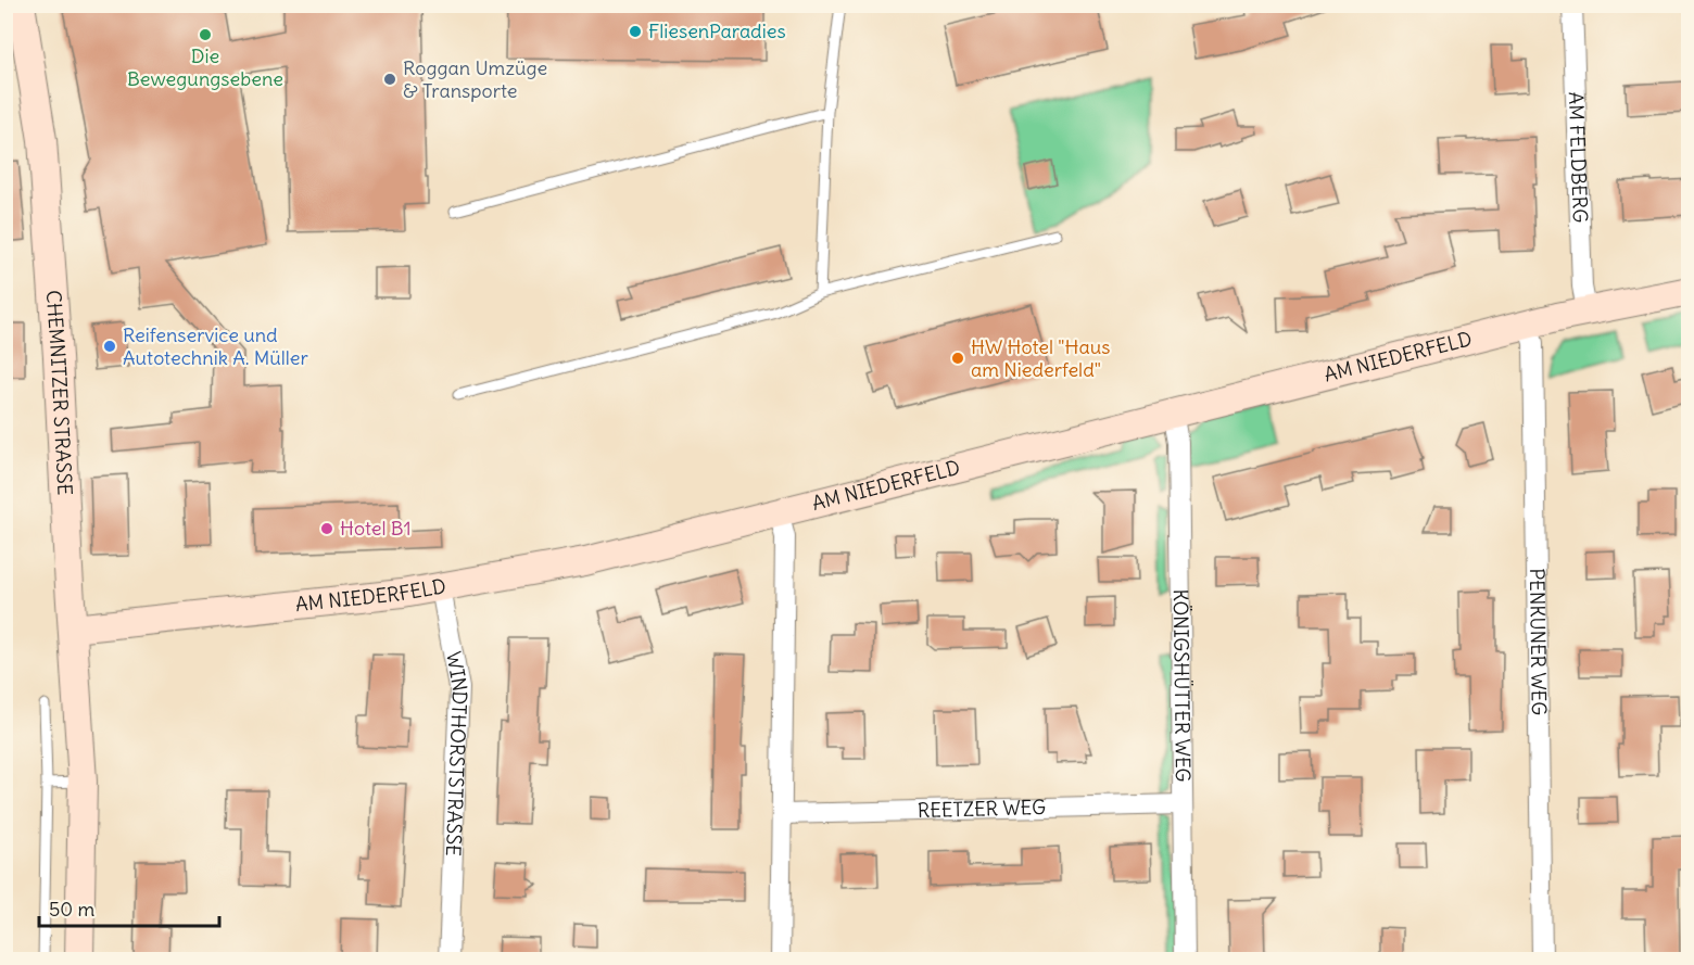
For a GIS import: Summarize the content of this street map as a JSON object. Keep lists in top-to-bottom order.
{
  "streets": {
    "street": [
      "AM FELDBERG",
      "AM NIEDERFELD",
      "CHEMNITZER STRASSE",
      "PENKUNER WEG",
      "KÖNIGSHÜTTER WEG",
      "WINDTHORSTSTRASSE",
      "REETZER WEG"
    ]
  },
  "crossings": [
    ["AM FELDBERG", "AM NIEDERFELD"],
    ["AM NIEDERFELD", "CHEMNITZER STRASSE"],
    ["AM NIEDERFELD", "PENKUNER WEG"],
    ["AM NIEDERFELD", "KÖNIGSHÜTTER WEG"],
    ["AM NIEDERFELD", "WINDTHORSTSTRASSE"],
    ["KÖNIGSHÜTTER WEG", "REETZER WEG"]
  ],
  "places": [
    "FliesenParadies",
    "Die Bewegungsebene",
    "Roggan Umzüge & Transporte",
    "Reifenservice und Autotechnik A. Müller",
    "HW Hotel \"Haus am Niederfeld\"",
    "Hotel B1"
  ],
  "scale_bar": "50 m"
}
